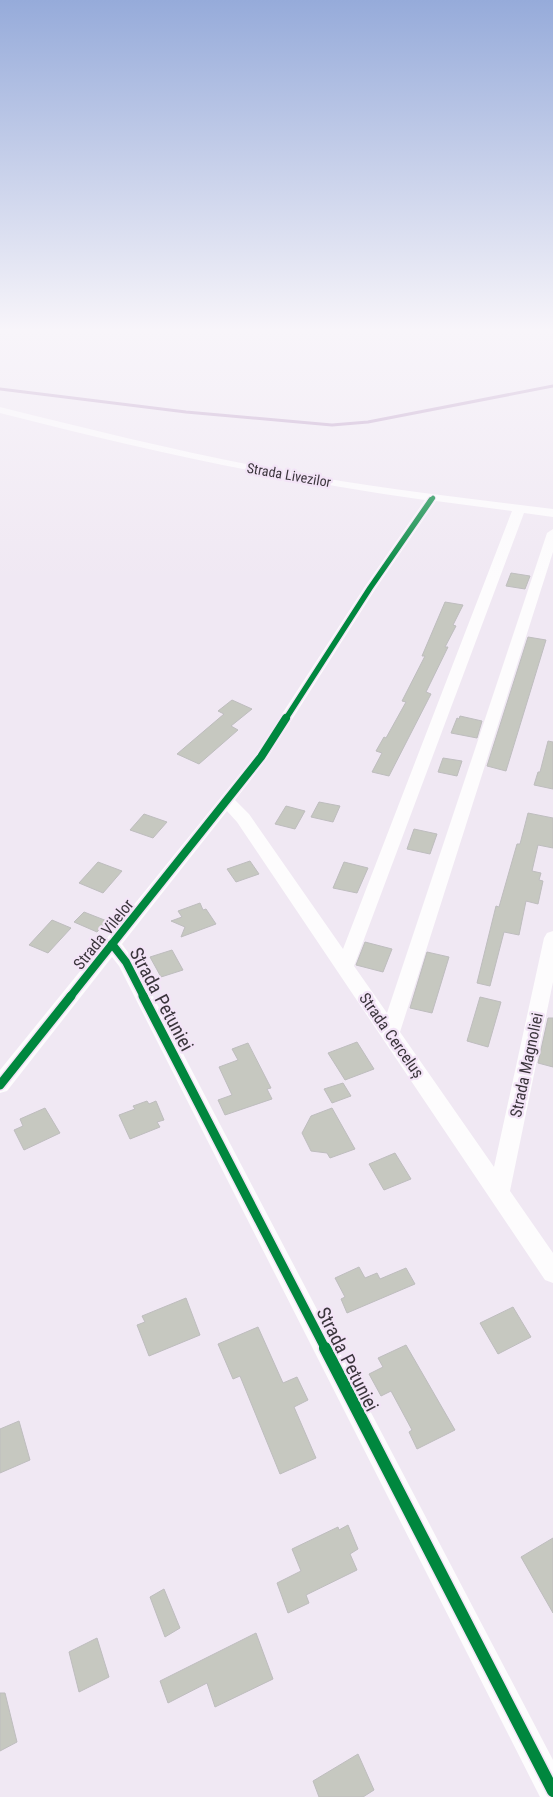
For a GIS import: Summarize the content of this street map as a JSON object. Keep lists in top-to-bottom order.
{
  "streets": {
    "street": [
      "Strada Livezilor",
      "Strada Vilelor",
      "Strada Petuniei",
      "Strada Cerceluș",
      "Strada Magnoliei"
    ]
  },
  "crossings": [
    ["Strada Livezilor", "Strada Vilelor"],
    ["Strada Vilelor", "Strada Petuniei"],
    ["Strada Vilelor", "Strada Cerceluș"],
    ["Strada Cerceluș", "Strada Magnoliei"]
  ]
}
